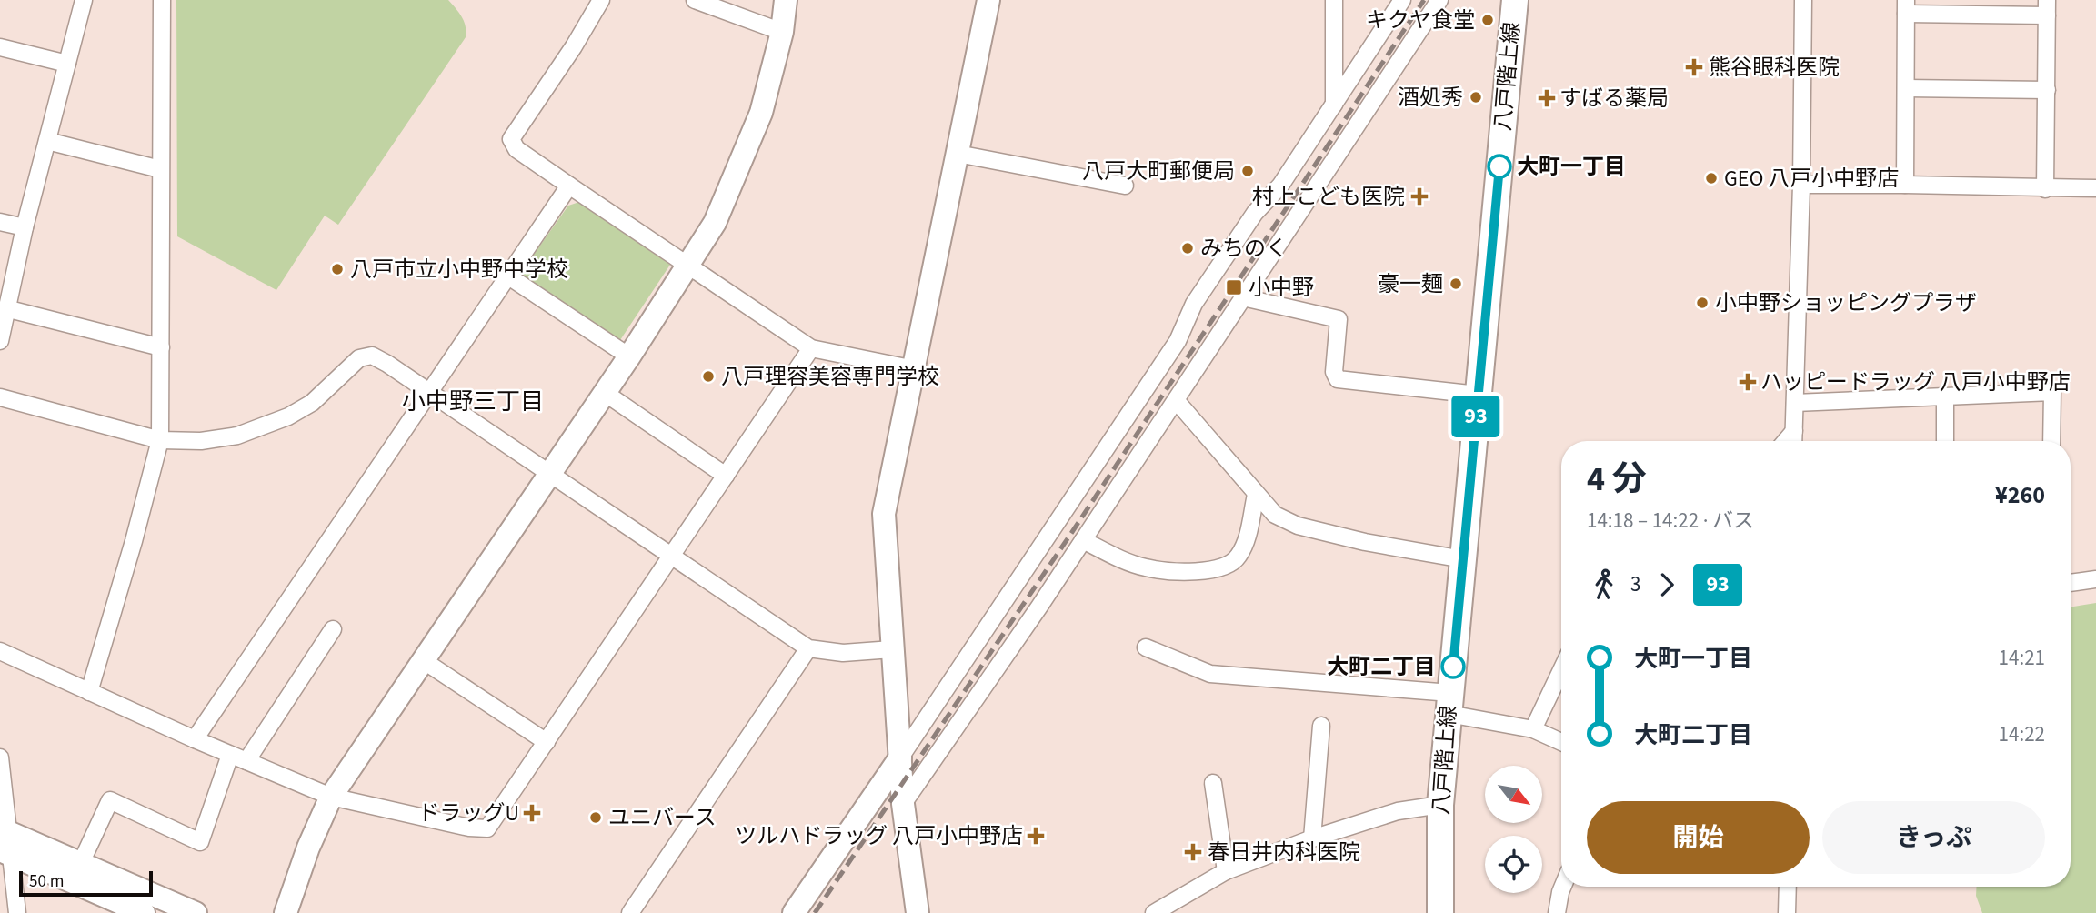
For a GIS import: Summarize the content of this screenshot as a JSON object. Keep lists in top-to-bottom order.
{
  "streets": {
    "main road": ["八戸階上線"]
  },
  "districts": ["小中野三丁目"],
  "places": {
    "other": [
      "キクヤ食堂",
      "酒処秀",
      "大町一丁目",
      "八戸大町郵便局",
      "GEO 八戸小中野店",
      "みちのく",
      "八戸市立小中野中学校",
      "豪一麺",
      "小中野ショッピングプラザ",
      "八戸理容美容専門学校",
      "大町二丁目",
      "ユニバース"
    ],
    "health": [
      "熊谷眼科医院",
      "すばる薬局",
      "村上こども医院",
      "ハッピードラッグ 八戸小中野店",
      "ドラッグU",
      "ツルハドラッグ 八戸小中野店",
      "春日井内科医院"
    ],
    "transit": ["小中野"]
  },
  "lines": ["bus line 93"],
  "scale_bar": "50 m",
  "north": "bottom right",
  "page": {
    "on_map": "93",
    "heading": ["4 分", "14:18 – 14:22 · バス", "¥260"],
    "legs": ["3", "93"],
    "list": [
      {
        "name": "大町一丁目",
        "value": "14:21"
      },
      {
        "name": "大町二丁目",
        "value": "14:22"
      }
    ],
    "buttons": ["開始", "きっぷ"],
    "scale": "50 m"
  }
}
